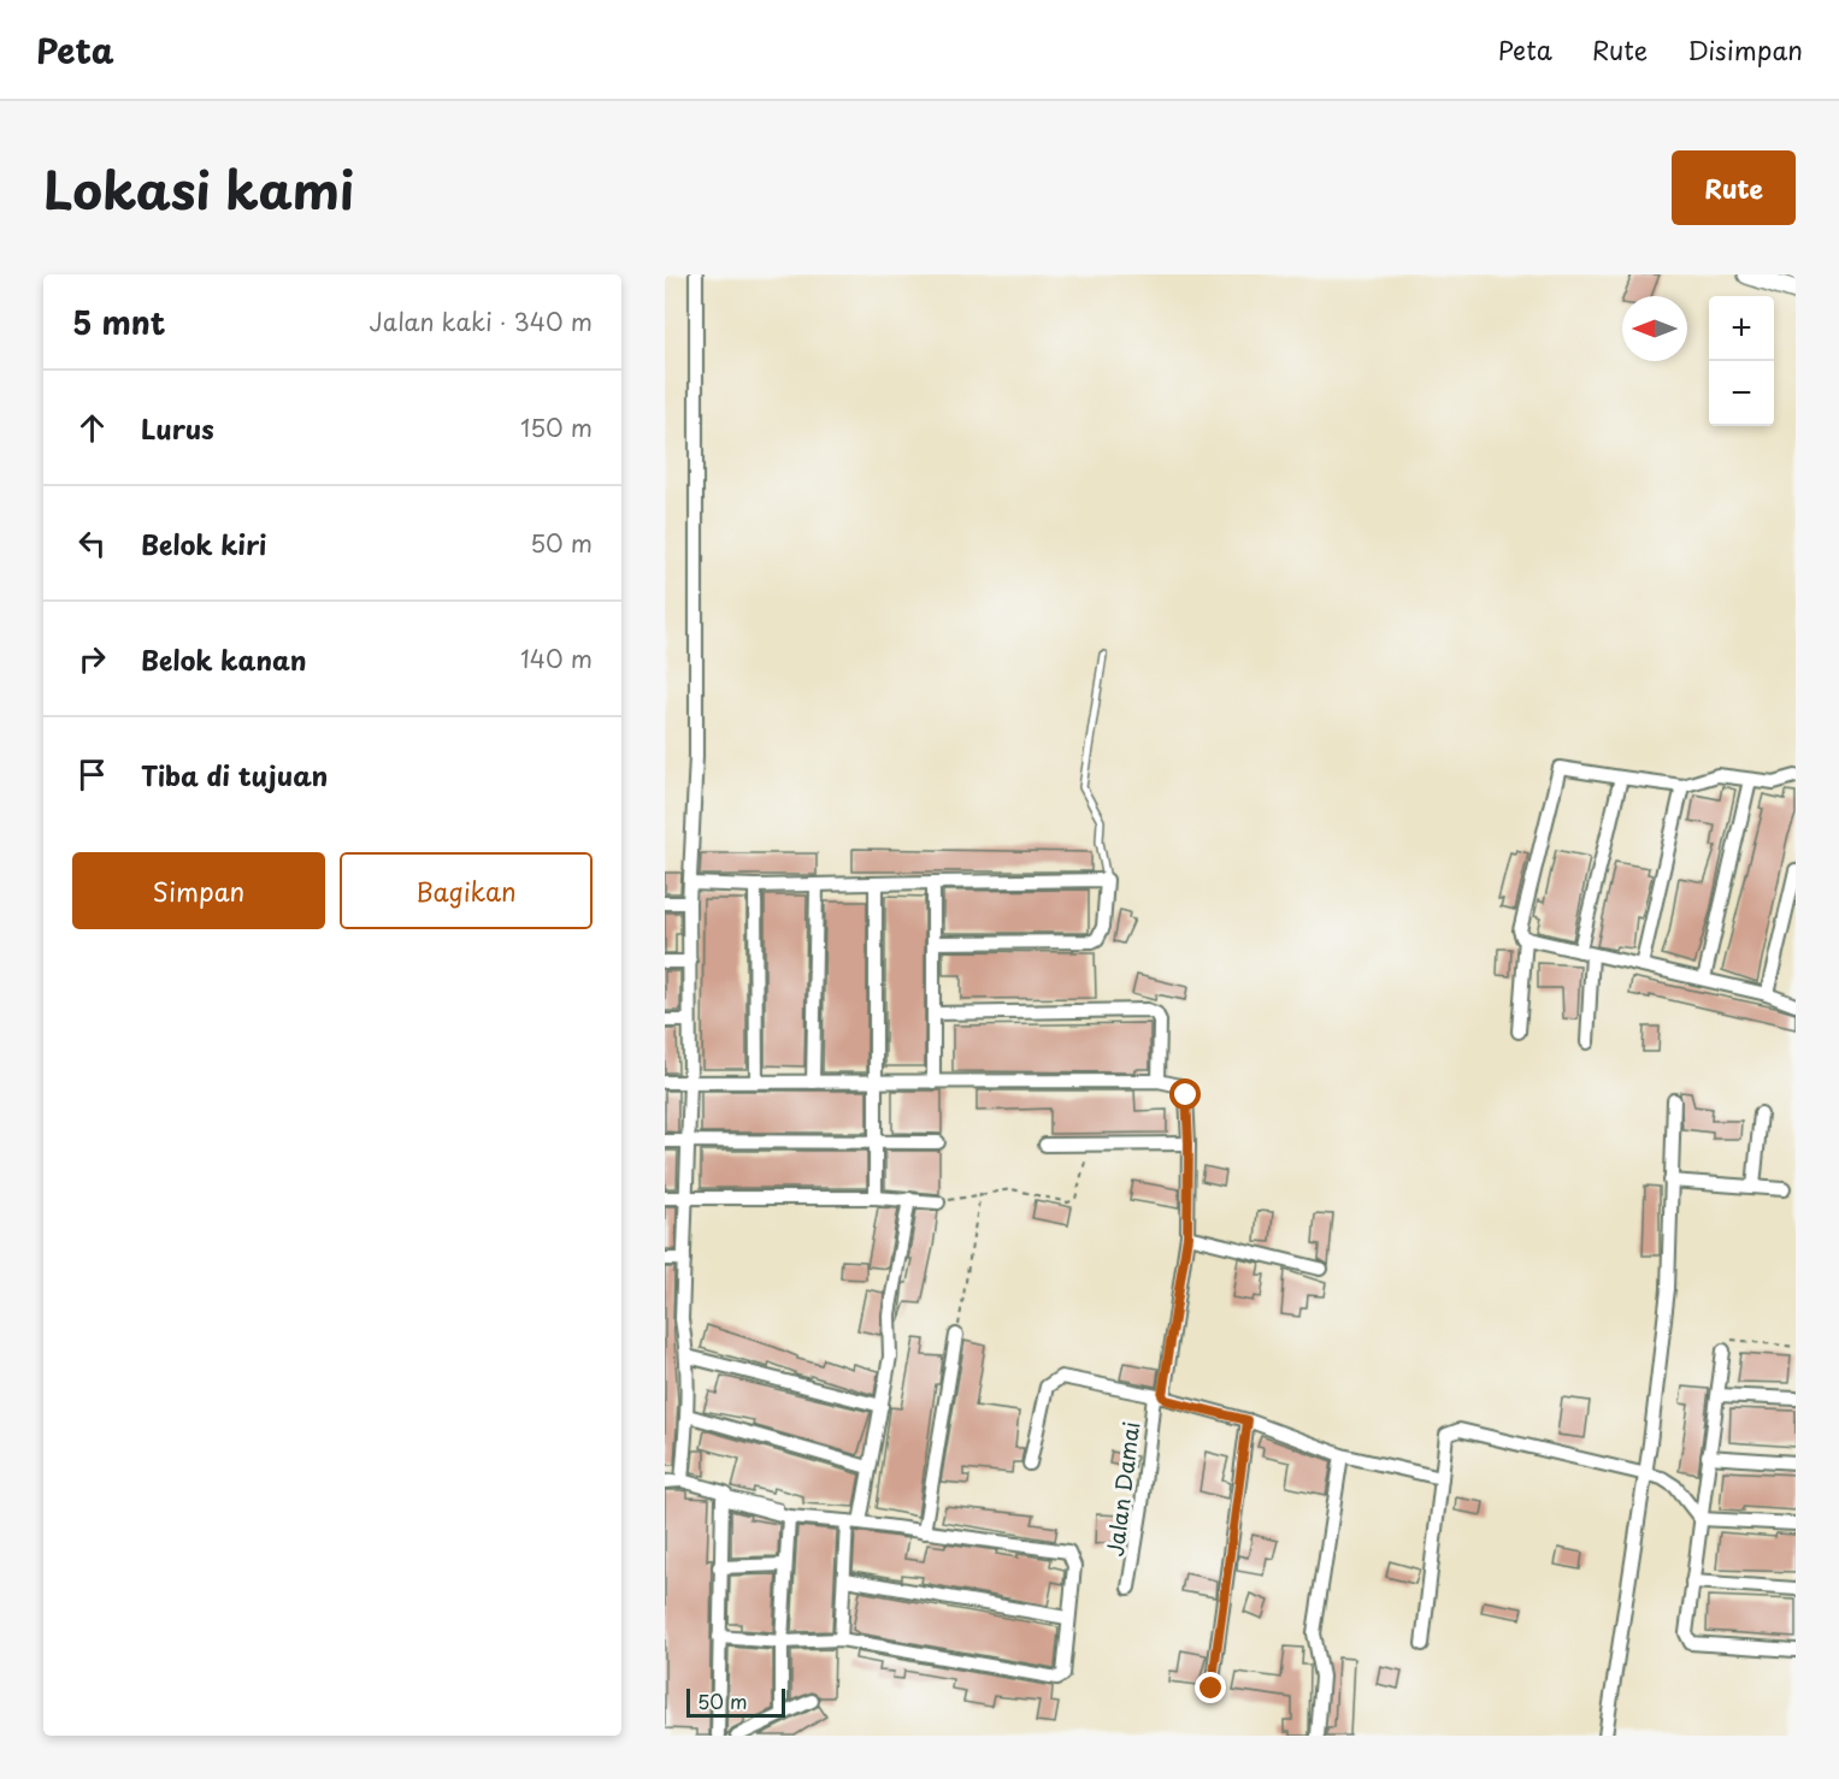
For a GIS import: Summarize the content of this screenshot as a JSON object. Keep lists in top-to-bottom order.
{
  "streets": {
    "street": ["Jalan Damai"]
  },
  "scale_bar": "50 m",
  "north": "left",
  "page": {
    "header": "Peta",
    "nav": ["Peta", "Rute", "Disimpan"],
    "title": "Lokasi kami",
    "buttons": [
      "Rute",
      ["Simpan", "Bagikan"]
    ],
    "heading": ["5 mnt", "Jalan kaki · 340 m"],
    "map_buttons": ["+", "−"],
    "list": [
      ["Lurus", "150 m"],
      ["Belok kiri", "50 m"],
      ["Belok kanan", "140 m"],
      "Tiba di tujuan"
    ],
    "scale": "50 m"
  }
}
